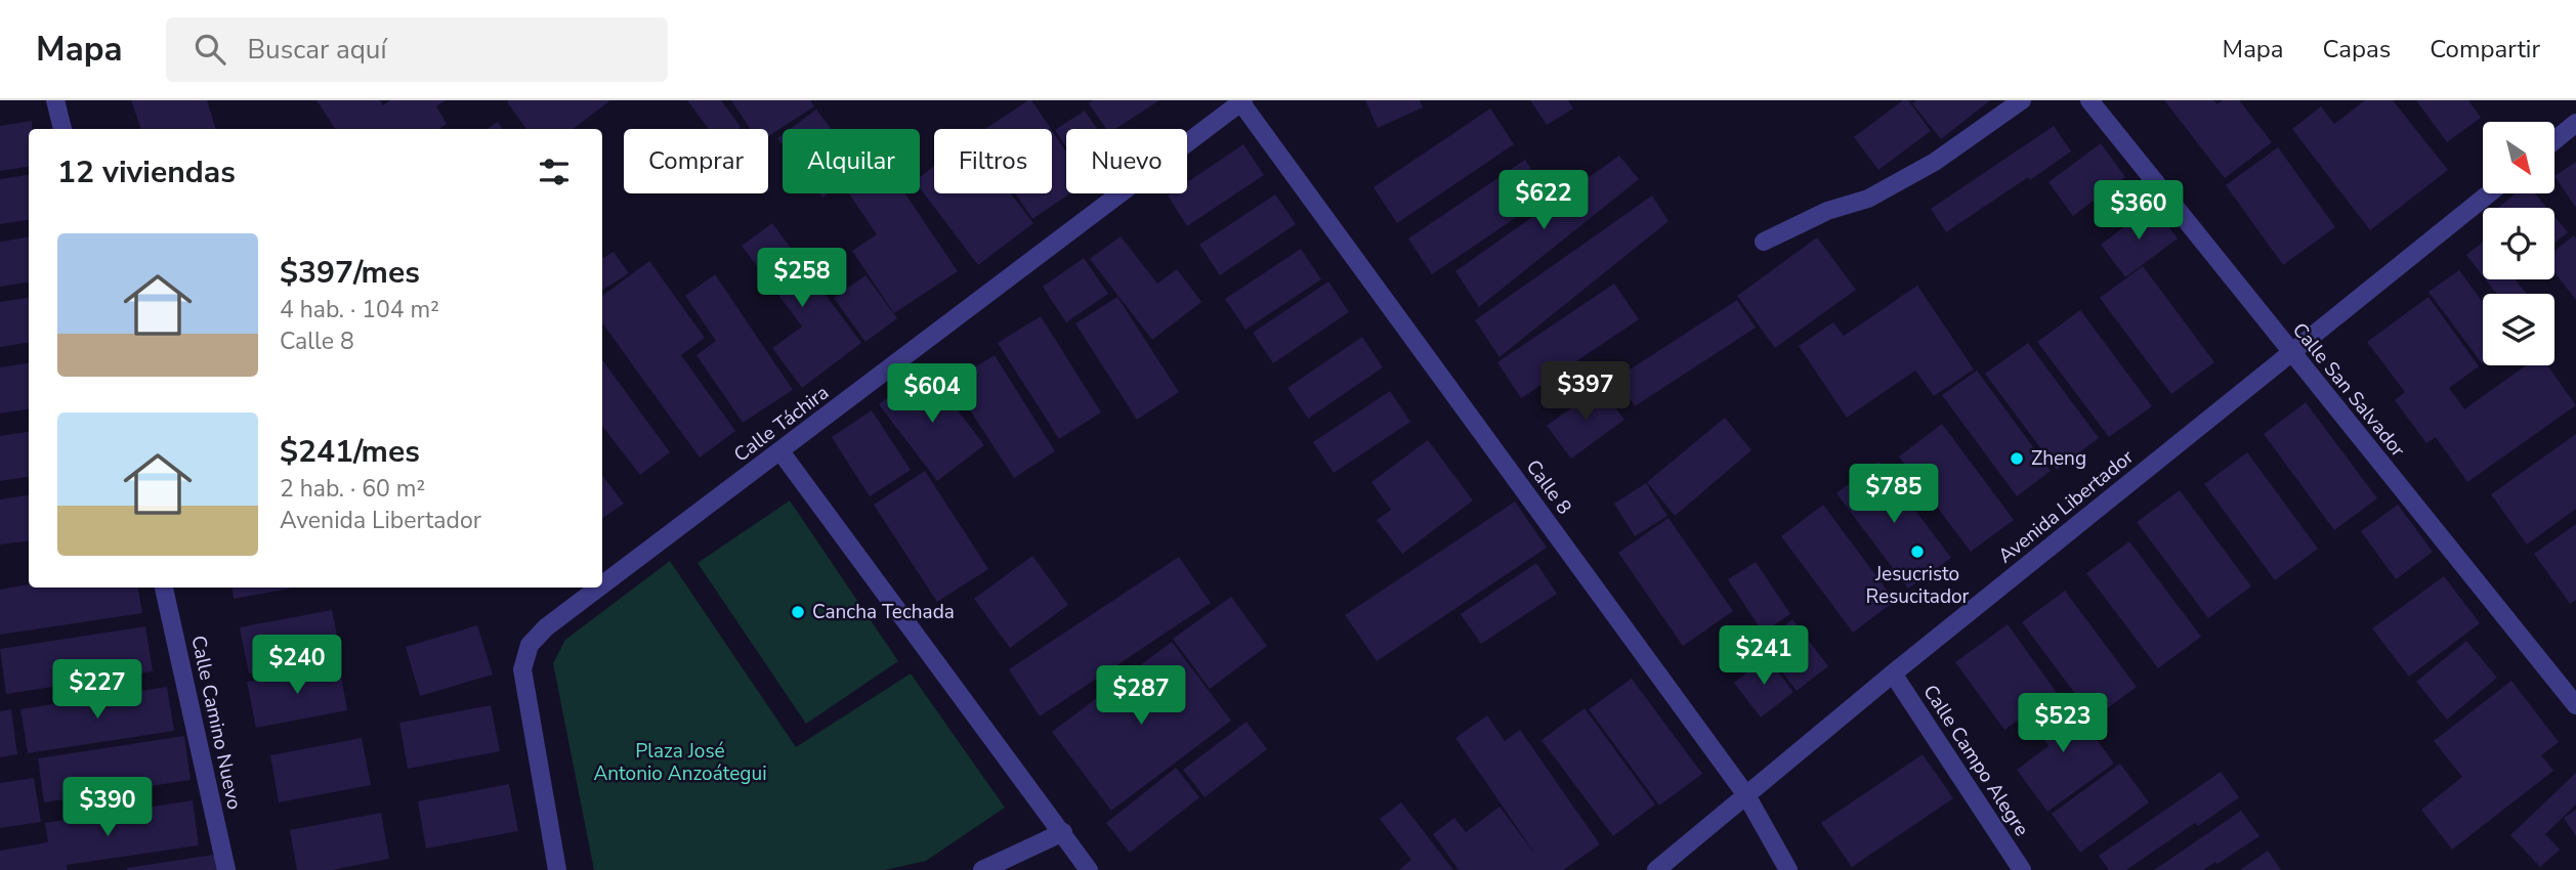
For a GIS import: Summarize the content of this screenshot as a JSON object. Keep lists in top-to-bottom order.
{
  "streets": {
    "street": [
      "Calle San Salvador",
      "Calle Táchira",
      "Calle 8",
      "Avenida Libertador",
      "Calle Camino Nuevo",
      "Calle Campo Alegre"
    ]
  },
  "crossings": [
    ["Calle San Salvador", "Avenida Libertador"],
    ["Calle Táchira", "Calle 8"],
    ["Calle 8", "Avenida Libertador"],
    ["Avenida Libertador", "Calle Campo Alegre"]
  ],
  "parks": ["Plaza José Antonio Anzoátegui"],
  "places": ["Zheng", "Jesucristo Resucitador", "Cancha Techada"],
  "north": "bottom right",
  "page": {
    "header": "Mapa",
    "search": "Buscar aquí",
    "nav": ["Mapa", "Capas", "Compartir"],
    "chip": [
      "Comprar",
      "Alquilar",
      "Filtros",
      "Nuevo"
    ],
    "heading": "12 viviendas",
    "price": [
      "$622",
      "$360",
      "$258",
      "$397",
      "$604",
      "$785",
      "$241",
      "$240",
      "$227",
      "$287",
      "$523",
      "$390"
    ],
    "list": [
      {
        "name": "$397/mes",
        "note": "4 hab. · 104 m² · Calle 8"
      },
      {
        "name": "$241/mes",
        "note": "2 hab. · 60 m² · Avenida Libertador"
      }
    ]
  }
}
